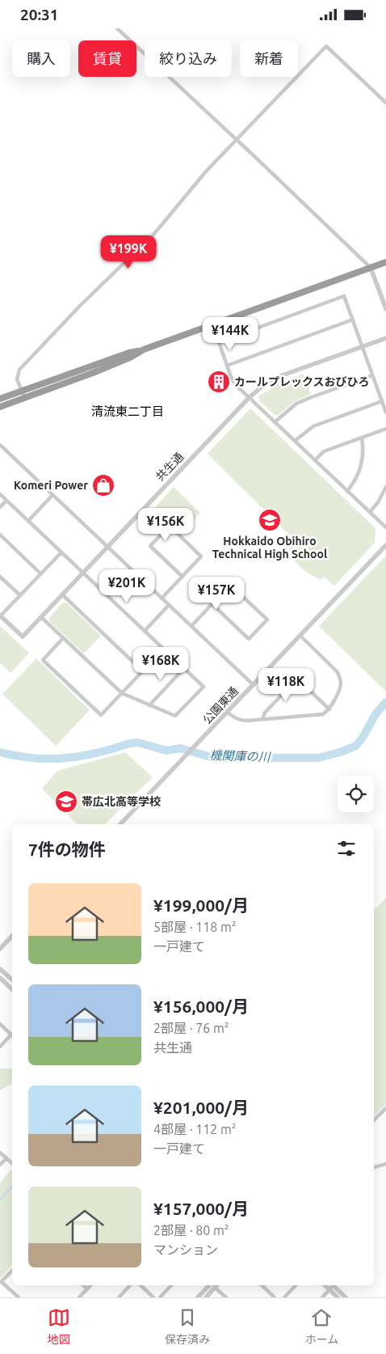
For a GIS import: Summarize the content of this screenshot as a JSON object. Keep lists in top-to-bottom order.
{
  "streets": {
    "street": ["共生通", "公園東通"]
  },
  "districts": ["清流東二丁目"],
  "water": ["機関庫の川"],
  "places": {
    "building": ["カールプレックスおびひろ"],
    "shop": ["Komeri Power"],
    "school or university": ["Hokkaido Obihiro Technical High School", "帯広北高等学校"]
  },
  "page": {
    "status": "20:31",
    "chip": [
      "購入",
      "賃貸",
      "絞り込み",
      "新着"
    ],
    "price": [
      "¥199K",
      "¥144K",
      "¥156K",
      "¥201K",
      "¥157K",
      "¥168K",
      "¥118K"
    ],
    "heading": "7件の物件",
    "list": [
      {
        "name": "¥199,000/月",
        "note": "5部屋 · 118 m² · 一戸建て"
      },
      {
        "name": "¥156,000/月",
        "note": "2部屋 · 76 m² · 共生通"
      },
      {
        "name": "¥201,000/月",
        "note": "4部屋 · 112 m² · 一戸建て"
      },
      {
        "name": "¥157,000/月",
        "note": "2部屋 · 80 m² · マンション"
      }
    ],
    "tabs": ["地図", "保存済み", "ホーム"]
  }
}
